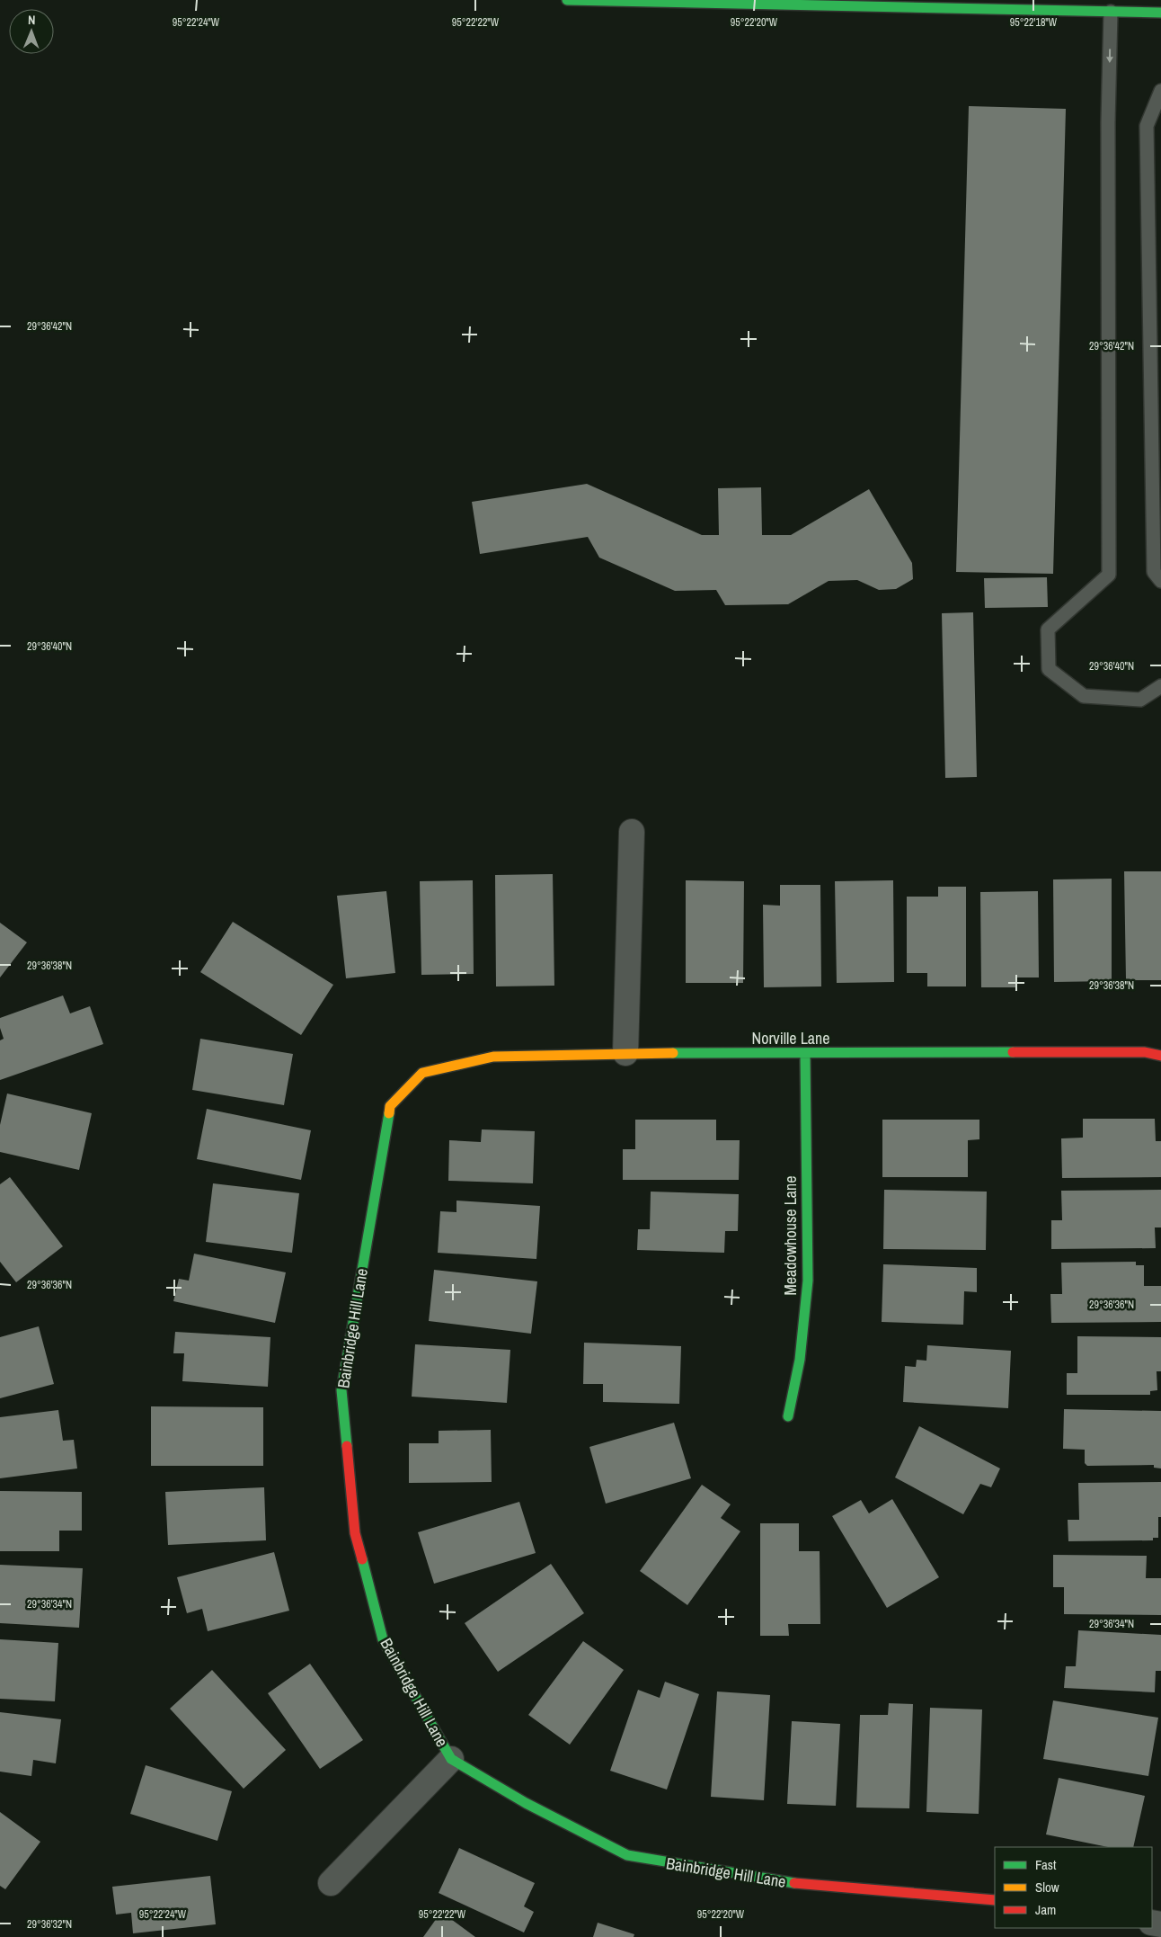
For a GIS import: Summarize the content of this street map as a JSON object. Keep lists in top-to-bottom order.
{
  "streets": {
    "street": ["Norville Lane", "Meadowhouse Lane", "Bainbridge Hill Lane"]
  },
  "crossings": [
    ["Norville Lane", "Meadowhouse Lane"],
    ["Norville Lane", "Bainbridge Hill Lane"]
  ],
  "legend": ["Fast", "Slow", "Jam"],
  "north": "top",
  "coordinates": [
    "95°22'24\"W",
    "95°22'22\"W",
    "95°22'20\"W",
    "95°22'18\"W",
    "29°36'42\"N",
    "29°36'40\"N",
    "29°36'38\"N",
    "29°36'36\"N",
    "29°36'34\"N",
    "29°36'32\"N"
  ]
}
